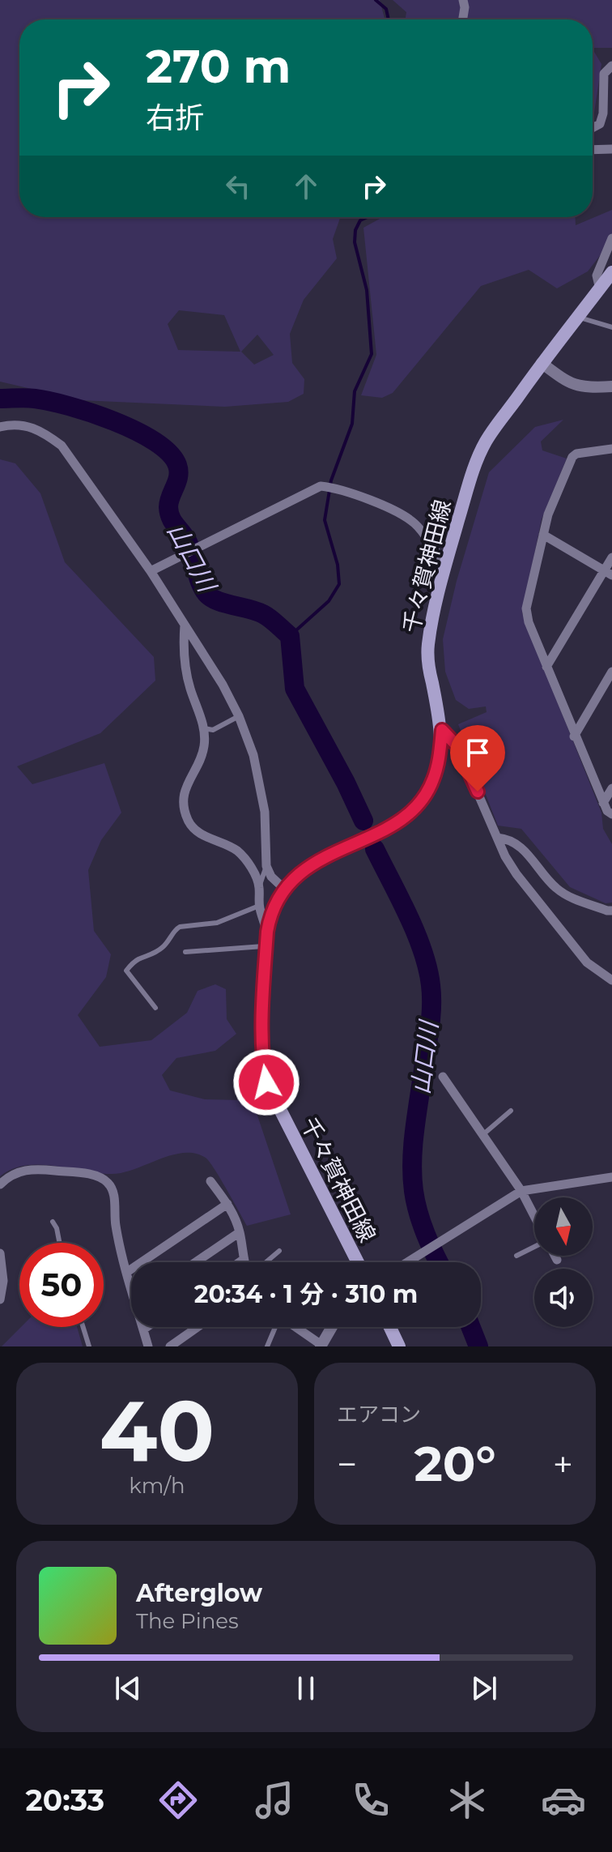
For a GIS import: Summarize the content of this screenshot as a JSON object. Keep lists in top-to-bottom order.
{
  "streets": {
    "main road": ["千々賀神田線"]
  },
  "water": ["山口川"],
  "north": "bottom",
  "page": {
    "turn": ["270 m", "右折"],
    "limit": "50",
    "trip": "20:34 · 1 分 · 310 m",
    "tile": [
      ["40", "km/h"],
      "エアコン"
    ],
    "heat": ["−", "20°", "+"],
    "song": ["Afterglow", "The Pines"],
    "tabs": "20:33"
  }
}
